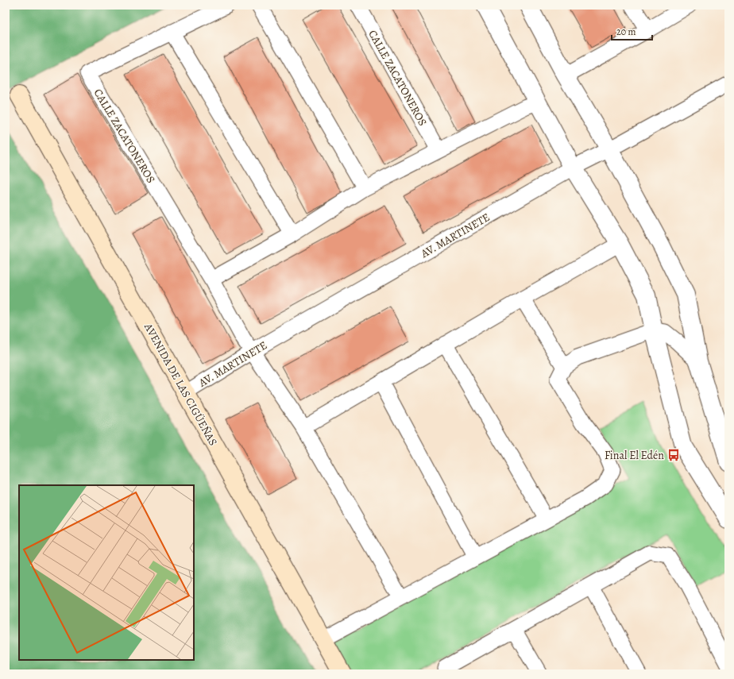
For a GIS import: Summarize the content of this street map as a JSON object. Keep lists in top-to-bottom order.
{
  "streets": {
    "main road": ["AVENIDA DE LAS CIGÜEÑAS"],
    "street": ["CALLE ZACATONEROS", "AV. MARTINETE"]
  },
  "crossings": [
    ["CALLE ZACATONEROS", "AV. MARTINETE"],
    ["AV. MARTINETE", "AVENIDA DE LAS CIGÜEÑAS"]
  ],
  "places": {
    "bus stop": ["Final El Edén"]
  },
  "scale_bar": "20 m"
}
